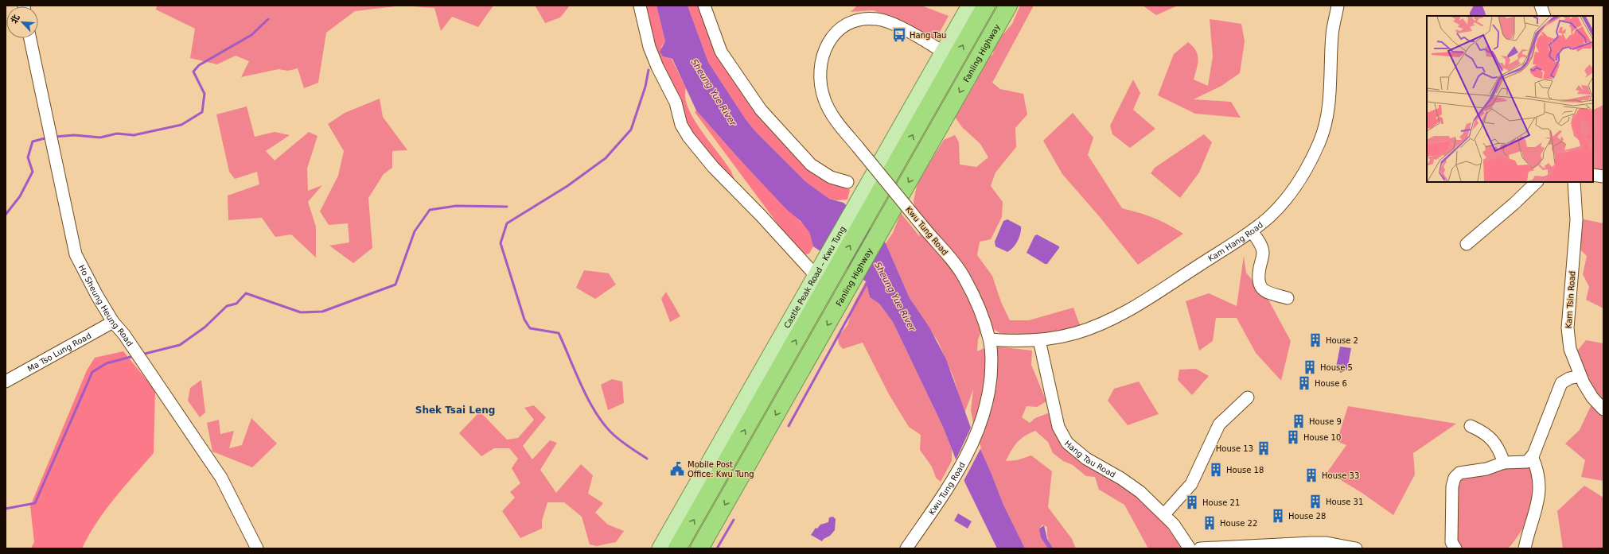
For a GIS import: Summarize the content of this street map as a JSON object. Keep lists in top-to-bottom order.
{
  "streets": {
    "highway": ["Fanling Highway"],
    "main road": ["Castle Peak Road – Kwu Tung"],
    "street": [
      "Kwu Tung Road",
      "Kam Hang Road",
      "Kam Tsin Road",
      "Ho Sheung Heung Road",
      "Ma Tso Lung Road",
      "Hang Tau Road"
    ]
  },
  "crossings": [
    ["Kwu Tung Road", "Kam Hang Road"],
    ["Kwu Tung Road", "Castle Peak Road – Kwu Tung"],
    ["Kam Hang Road", "Hang Tau Road"],
    ["Ho Sheung Heung Road", "Ma Tso Lung Road"]
  ],
  "districts": ["Shek Tsai Leng"],
  "water": ["Sheung Yue River"],
  "places": {
    "bus stop": ["Hang Tau"],
    "building": [
      "House 2",
      "House 5",
      "House 6",
      "House 9",
      "House 10",
      "House 13",
      "House 18",
      "House 33",
      "House 31",
      "House 21",
      "House 28",
      "House 22"
    ],
    "public building": ["Mobile Post Office: Kwu Tung"]
  },
  "north": "top left"
}
